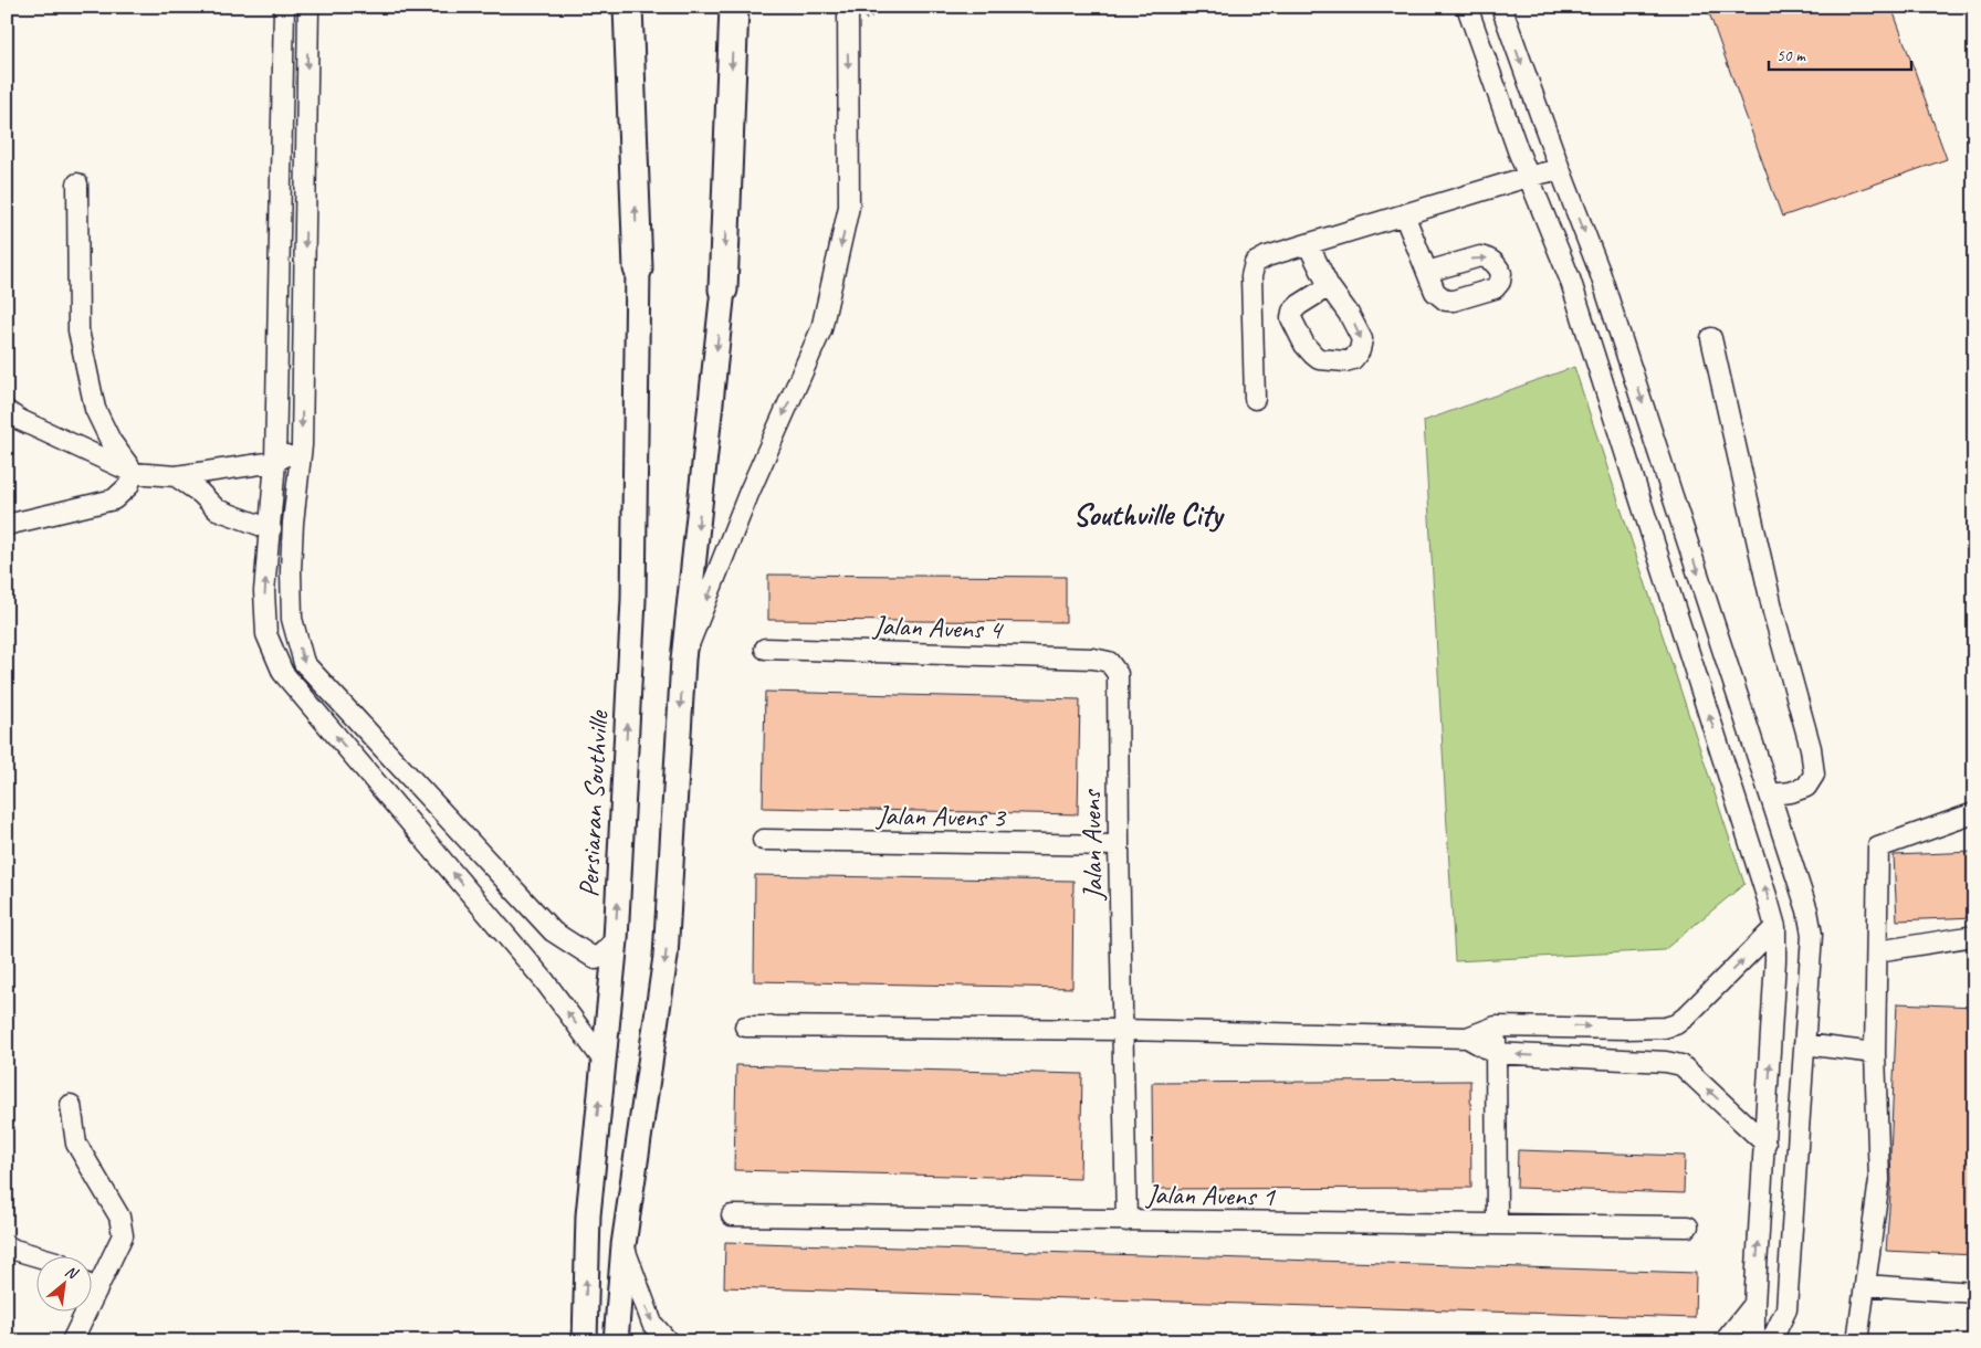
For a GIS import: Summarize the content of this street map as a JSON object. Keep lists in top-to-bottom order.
{
  "streets": {
    "main road": ["Persiaran Southville"],
    "street": [
      "Jalan Avens 4",
      "Jalan Avens 3",
      "Jalan Avens",
      "Jalan Avens 1"
    ]
  },
  "crossings": [
    ["Jalan Avens 4", "Jalan Avens"],
    ["Jalan Avens 3", "Jalan Avens"],
    ["Jalan Avens", "Jalan Avens 1"]
  ],
  "districts": ["Southville City"],
  "scale_bar": "50 m",
  "north": "top right"
}
